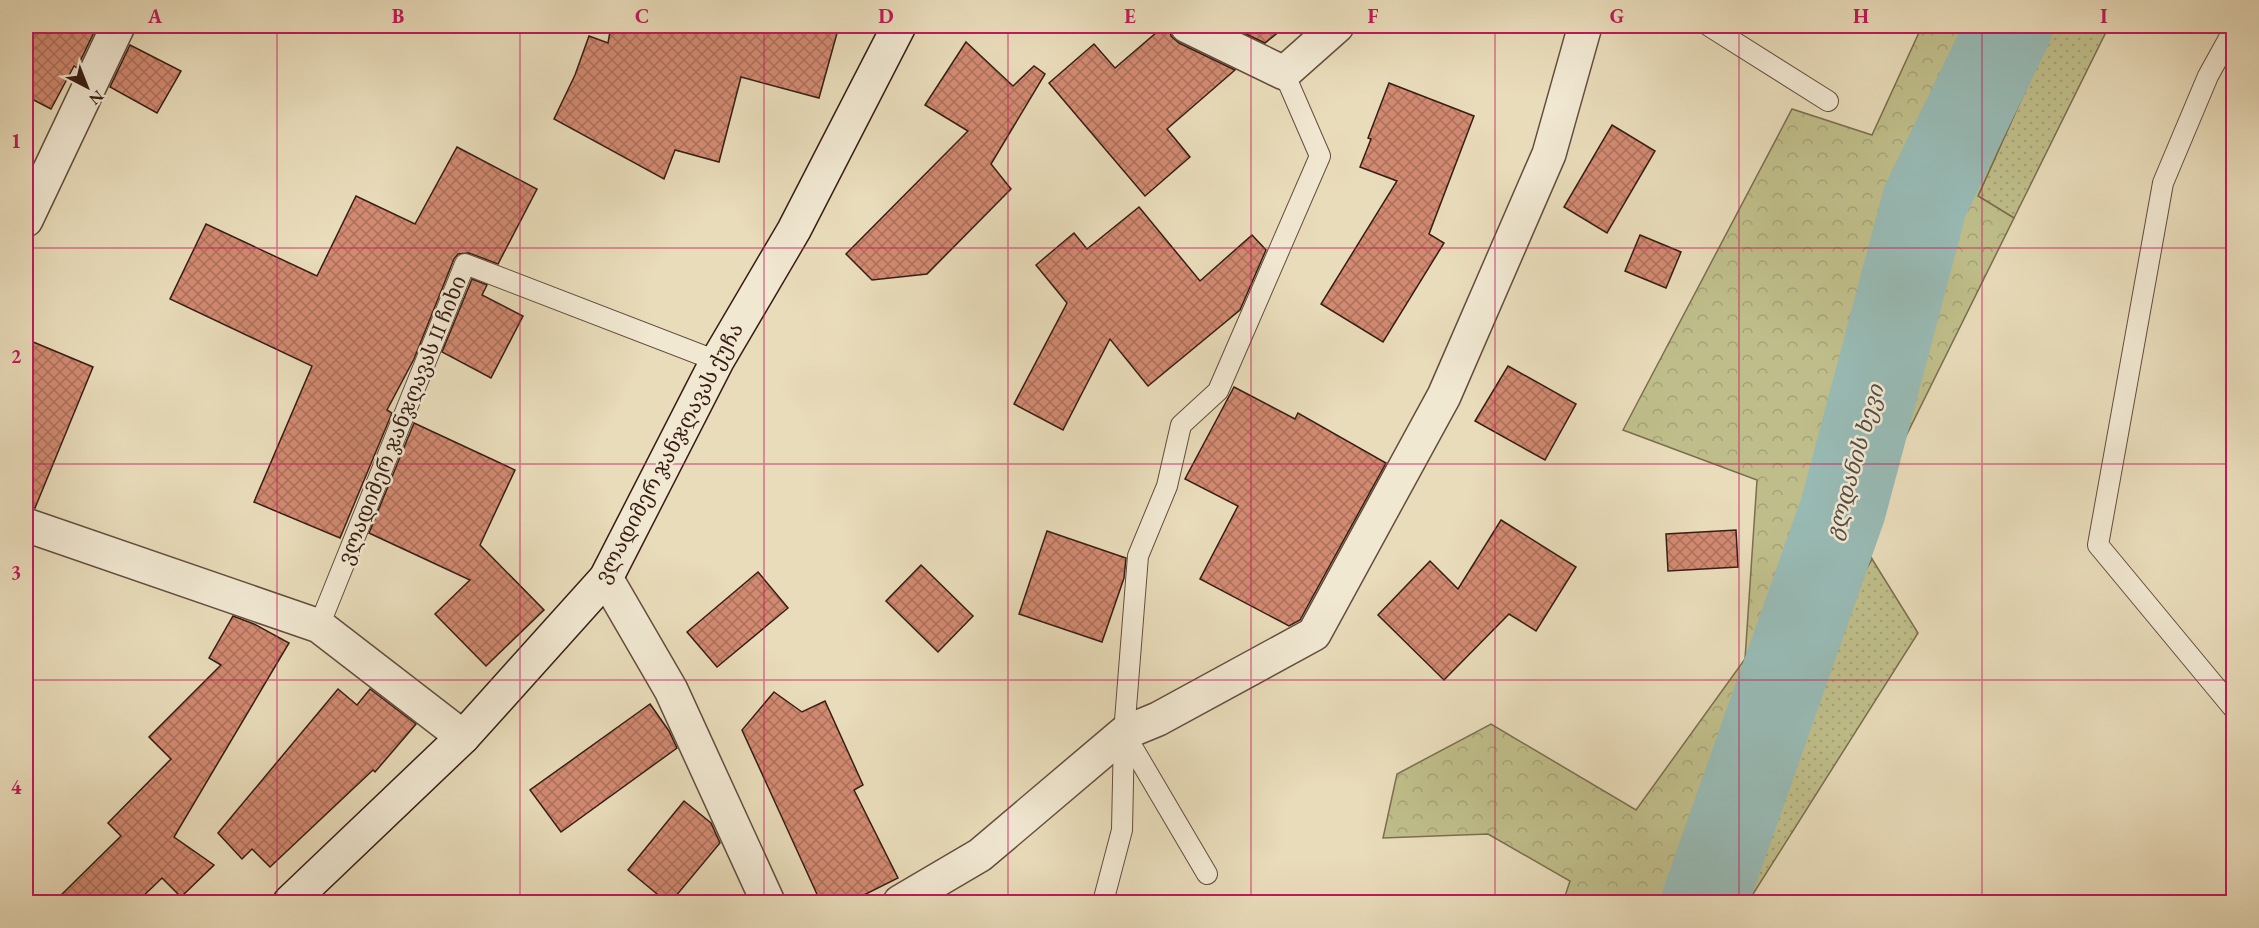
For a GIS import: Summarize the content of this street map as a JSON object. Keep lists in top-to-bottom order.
{
  "streets": {
    "street": ["ვლადიმერ ჯანჯღავას ქუჩა"],
    "lane": ["ვლადიმერ ჯანჯღავას II ჩიხი"]
  },
  "crossings": [
    ["ვლადიმერ ჯანჯღავას II ჩიხი", "ვლადიმერ ჯანჯღავას ქუჩა"]
  ],
  "water": ["გლდანის ხევი"],
  "north": "bottom right",
  "grid": {
    "columns": [
      "A",
      "B",
      "C",
      "D",
      "E",
      "F",
      "G",
      "H",
      "I"
    ],
    "rows": [
      "1",
      "2",
      "3",
      "4"
    ]
  }
}
